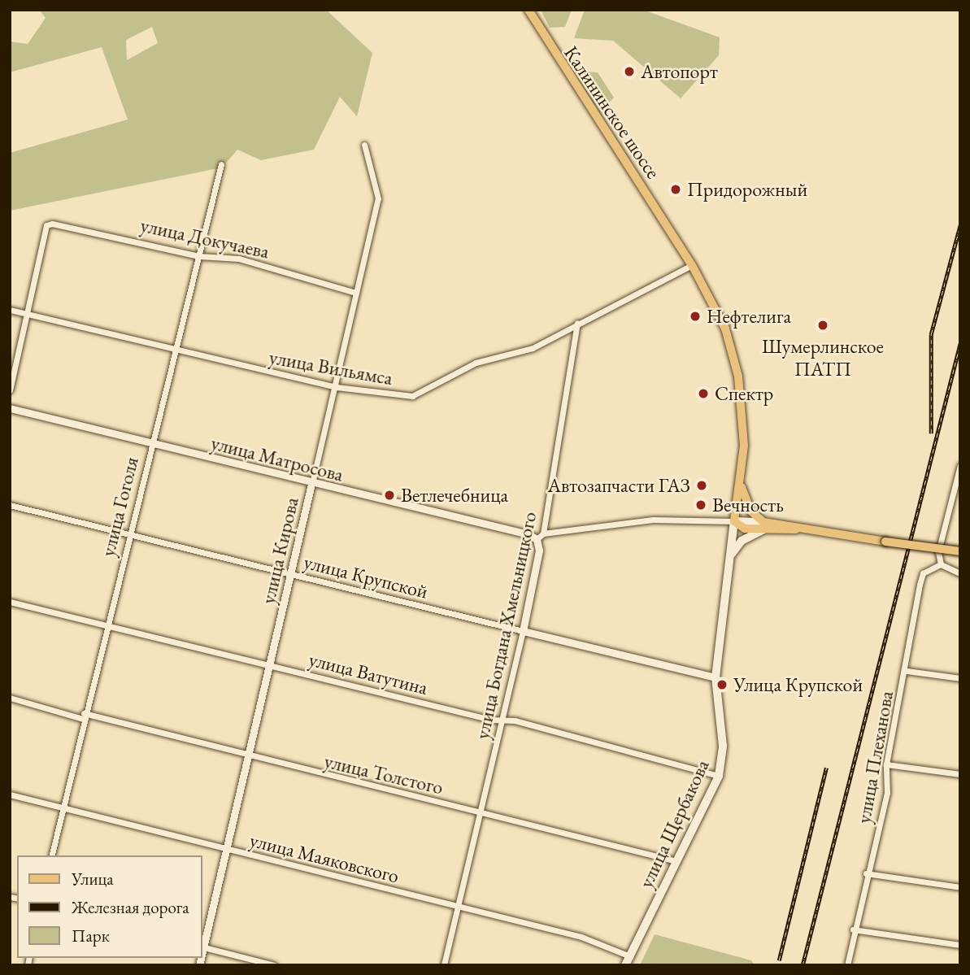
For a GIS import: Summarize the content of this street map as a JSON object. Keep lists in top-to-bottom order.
{
  "streets": {
    "main road": ["Калининское шоссе", "улица Щербакова"],
    "street": [
      "улица Докучаева",
      "улица Вильямса",
      "улица Матросова",
      "улица Гоголя",
      "улица Кирова",
      "улица Крупской",
      "улица Богдана Хмельницкого",
      "улица Ватутина",
      "улица Плеханова",
      "улица Толстого",
      "улица Маяковского"
    ]
  },
  "crossings": [
    ["Калининское шоссе", "улица Вильямса"],
    ["Калининское шоссе", "улица Щербакова"],
    ["улица Докучаева", "улица Вильямса"],
    ["улица Докучаева", "улица Гоголя"],
    ["улица Докучаева", "улица Кирова"],
    ["улица Вильямса", "улица Гоголя"],
    ["улица Вильямса", "улица Кирова"],
    ["улица Вильямса", "улица Богдана Хмельницкого"],
    ["улица Матросова", "улица Гоголя"],
    ["улица Матросова", "улица Кирова"],
    ["улица Матросова", "улица Богдана Хмельницкого"],
    ["улица Гоголя", "улица Крупской"],
    ["улица Гоголя", "улица Ватутина"],
    ["улица Гоголя", "улица Толстого"],
    ["улица Гоголя", "улица Маяковского"],
    ["улица Кирова", "улица Крупской"],
    ["улица Кирова", "улица Ватутина"],
    ["улица Кирова", "улица Толстого"],
    ["улица Кирова", "улица Маяковского"],
    ["улица Крупской", "улица Богдана Хмельницкого"],
    ["улица Крупской", "улица Щербакова"],
    ["улица Богдана Хмельницкого", "улица Ватутина"],
    ["улица Богдана Хмельницкого", "улица Толстого"],
    ["улица Богдана Хмельницкого", "улица Маяковского"],
    ["улица Ватутина", "улица Щербакова"],
    ["улица Толстого", "улица Щербакова"],
    ["улица Щербакова", "улица Маяковского"]
  ],
  "places": [
    "Автопорт",
    "Придорожный",
    "Нефтелига",
    "Шумерлинское ПАТП",
    "Спектр",
    "Автозапчасти ГАЗ",
    "Ветлечебница",
    "Вечность",
    "Улица Крупской"
  ],
  "legend": ["Улица", "Железная дорога", "Парк"]
}
